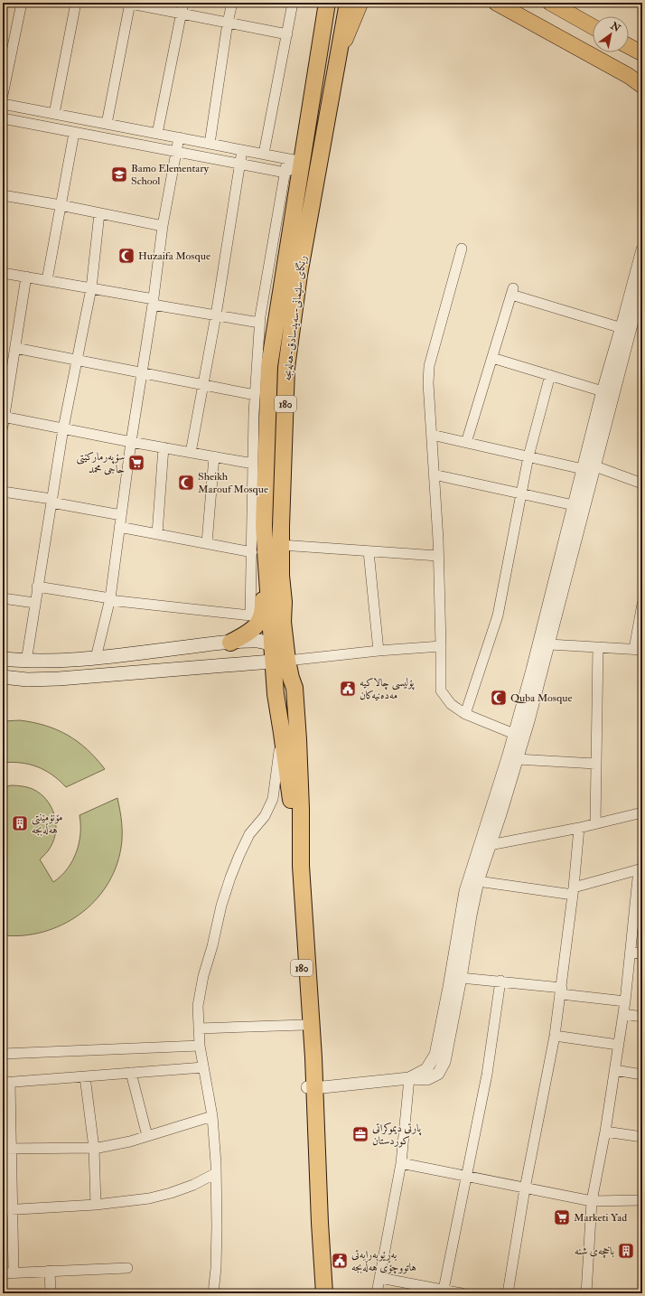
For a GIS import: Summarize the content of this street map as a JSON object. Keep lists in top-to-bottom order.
{
  "streets": {
    "highway": ["رێگای سلێمانی-سەیدسادق-هەلەبجە", "180"]
  },
  "crossings": [
    ["رێگای سلێمانی-سەیدسادق-هەلەبجە", "180"]
  ],
  "places": {
    "school or university": ["Bamo Elementary School"],
    "mosque": ["Huzaifa Mosque", "Sheikh Marouf Mosque", "Quba Mosque"],
    "supermarket": ["سۆپەرمارکێتی حاجی محمد", "Marketi Yad"],
    "public building": ["پۆلیسی چالاکیە مەدەنیەکان", "بەڕێوبەرایەتی هاتووچۆی هەڵەبجە"],
    "building": ["مۆنۆمێنتی هەڵەبجە", "باخچەی شنە"],
    "office": ["پارتی دیموکراتی کوردستان"]
  },
  "north": "top right"
}
